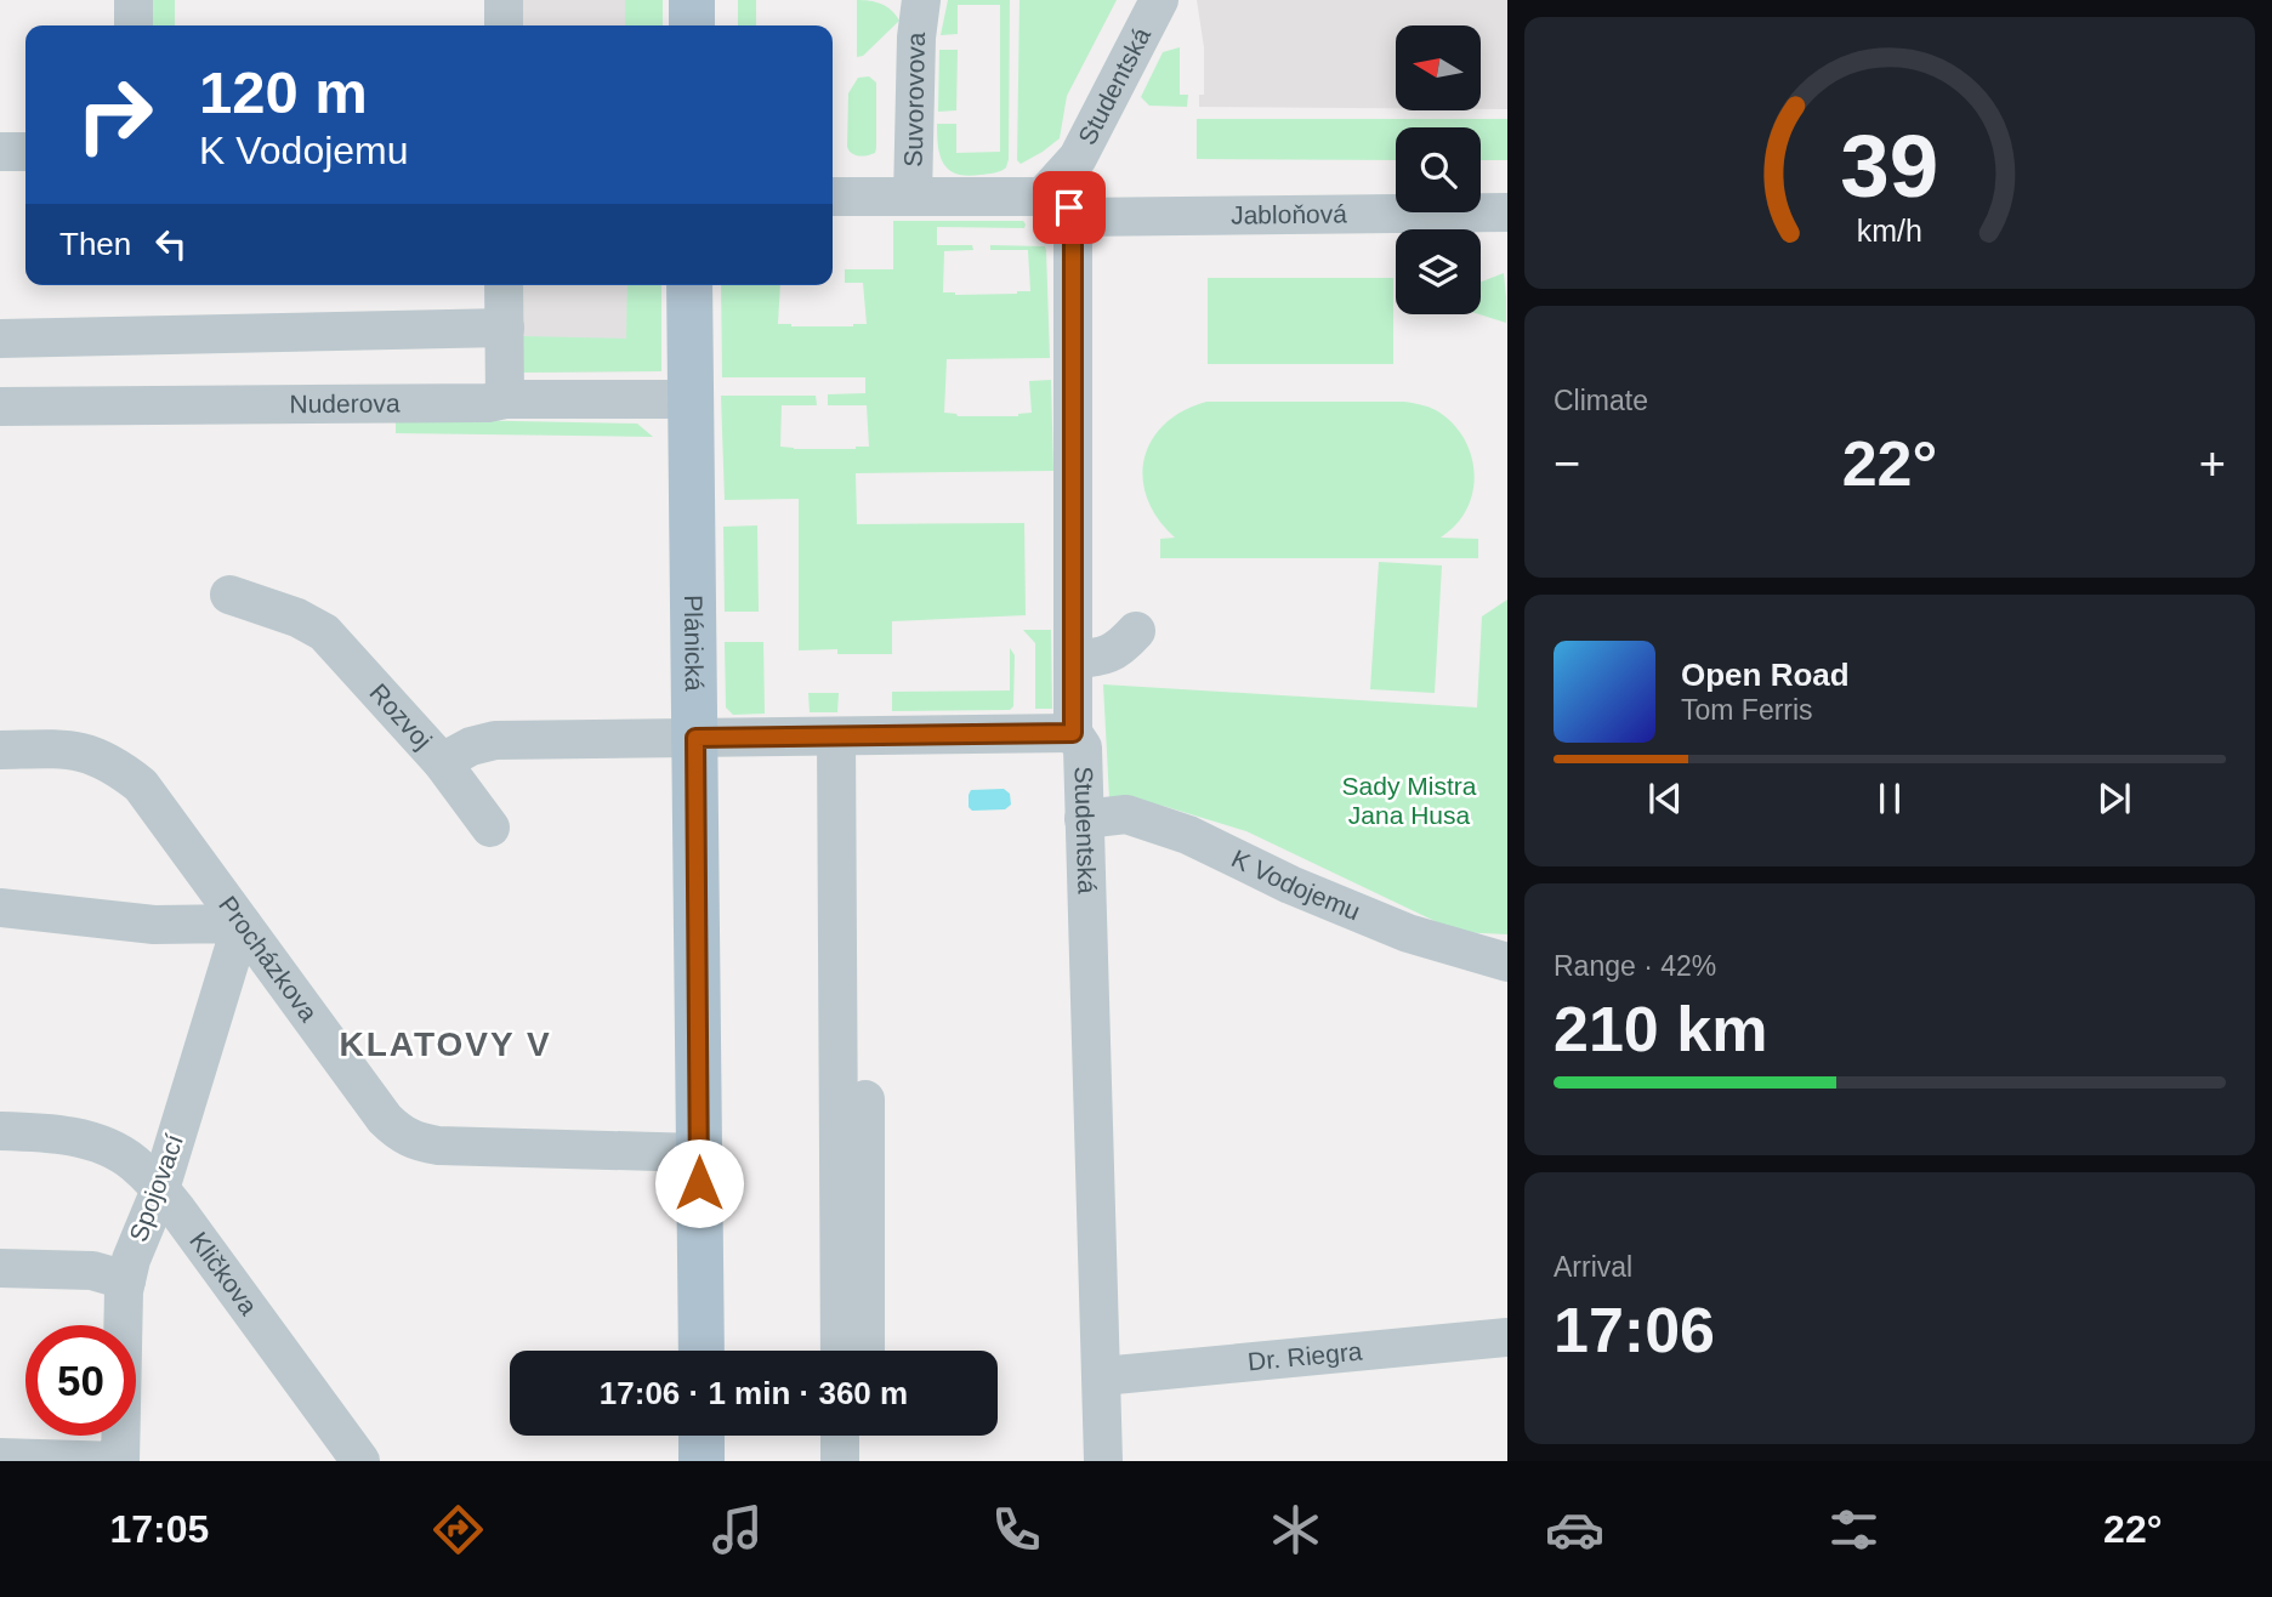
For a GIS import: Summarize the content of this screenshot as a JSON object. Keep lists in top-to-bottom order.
{
  "streets": {
    "main road": ["Plánická"],
    "street": [
      "Studentská",
      "Suvorovova",
      "Jabloňová",
      "Nuderova",
      "Rozvoj",
      "K Vodojemu",
      "Procházkova",
      "Spojovací",
      "Kličkova",
      "Dr. Riegra"
    ]
  },
  "crossings": [
    ["Studentská", "Jabloňová"],
    ["Studentská", "K Vodojemu"],
    ["Studentská", "Dr. Riegra"],
    ["Suvorovova", "Jabloňová"],
    ["Nuderova", "Plánická"],
    ["Plánická", "Rozvoj"],
    ["Plánická", "Procházkova"],
    ["Procházkova", "Spojovací"],
    ["Spojovací", "Kličkova"]
  ],
  "districts": ["KLATOVY V"],
  "parks": ["Sady Mistra Jana Husa"],
  "north": "left",
  "page": {
    "turn": ["120 m", "K Vodojemu"],
    "then": "Then",
    "tile": [
      "Climate",
      ["Range · 42%", "210 km"],
      ["Arrival", "17:06"]
    ],
    "heat": ["−", "22°", "+"],
    "song": ["Open Road", "Tom Ferris"],
    "limit": "50",
    "trip": "17:06 · 1 min · 360 m",
    "tabs": ["17:05", "22°"],
    "gauge": ["39", "km/h"]
  }
}
